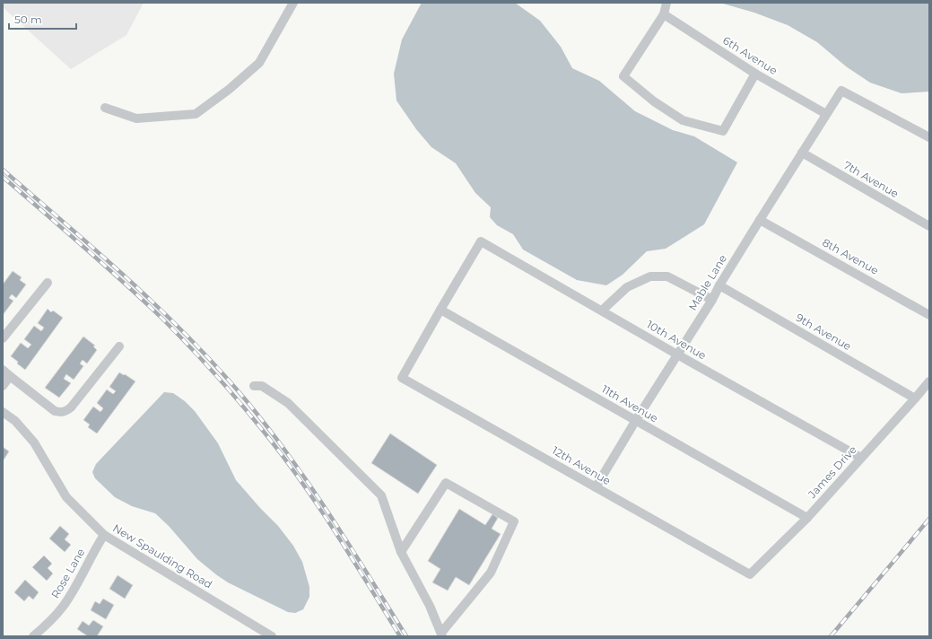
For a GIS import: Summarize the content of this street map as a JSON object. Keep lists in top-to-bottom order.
{
  "streets": {
    "street": [
      "6th Avenue",
      "7th Avenue",
      "8th Avenue",
      "Mable Lane",
      "9th Avenue",
      "10th Avenue",
      "11th Avenue",
      "12th Avenue",
      "James Drive",
      "New Spaulding Road",
      "Rose Lane"
    ]
  },
  "crossings": [
    ["6th Avenue", "Mable Lane"],
    ["7th Avenue", "Mable Lane"],
    ["8th Avenue", "Mable Lane"],
    ["Mable Lane", "9th Avenue"],
    ["Mable Lane", "10th Avenue"],
    ["Mable Lane", "11th Avenue"],
    ["Mable Lane", "12th Avenue"],
    ["9th Avenue", "James Drive"],
    ["10th Avenue", "11th Avenue"],
    ["10th Avenue", "12th Avenue"],
    ["10th Avenue", "James Drive"],
    ["11th Avenue", "12th Avenue"],
    ["11th Avenue", "James Drive"],
    ["12th Avenue", "James Drive"],
    ["New Spaulding Road", "Rose Lane"]
  ],
  "scale_bar": "50 m"
}
